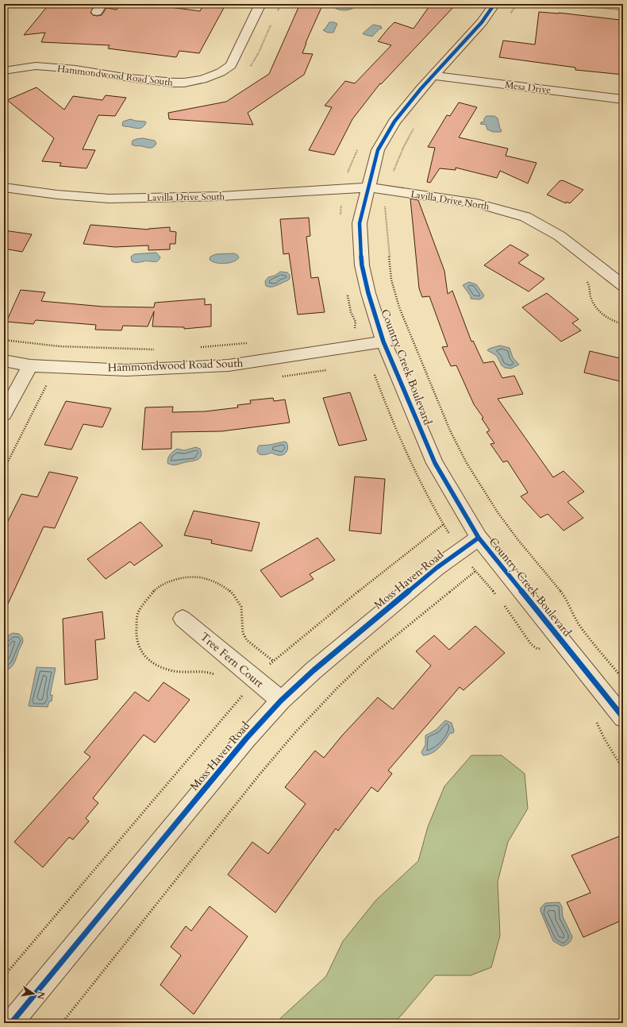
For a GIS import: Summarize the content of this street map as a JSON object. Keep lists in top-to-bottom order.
{
  "streets": {
    "street": [
      "Hammondwood Road South",
      "Mesa Drive",
      "Lavilla Drive South",
      "Lavilla Drive North",
      "Country Creek Boulevard",
      "Moss Haven Road",
      "Tree Fern Court"
    ]
  },
  "crossings": [
    ["Hammondwood Road South", "Country Creek Boulevard"],
    ["Mesa Drive", "Country Creek Boulevard"],
    ["Lavilla Drive South", "Lavilla Drive North"],
    ["Lavilla Drive South", "Country Creek Boulevard"],
    ["Lavilla Drive North", "Country Creek Boulevard"],
    ["Country Creek Boulevard", "Moss Haven Road"],
    ["Moss Haven Road", "Tree Fern Court"]
  ],
  "north": "right"
}
